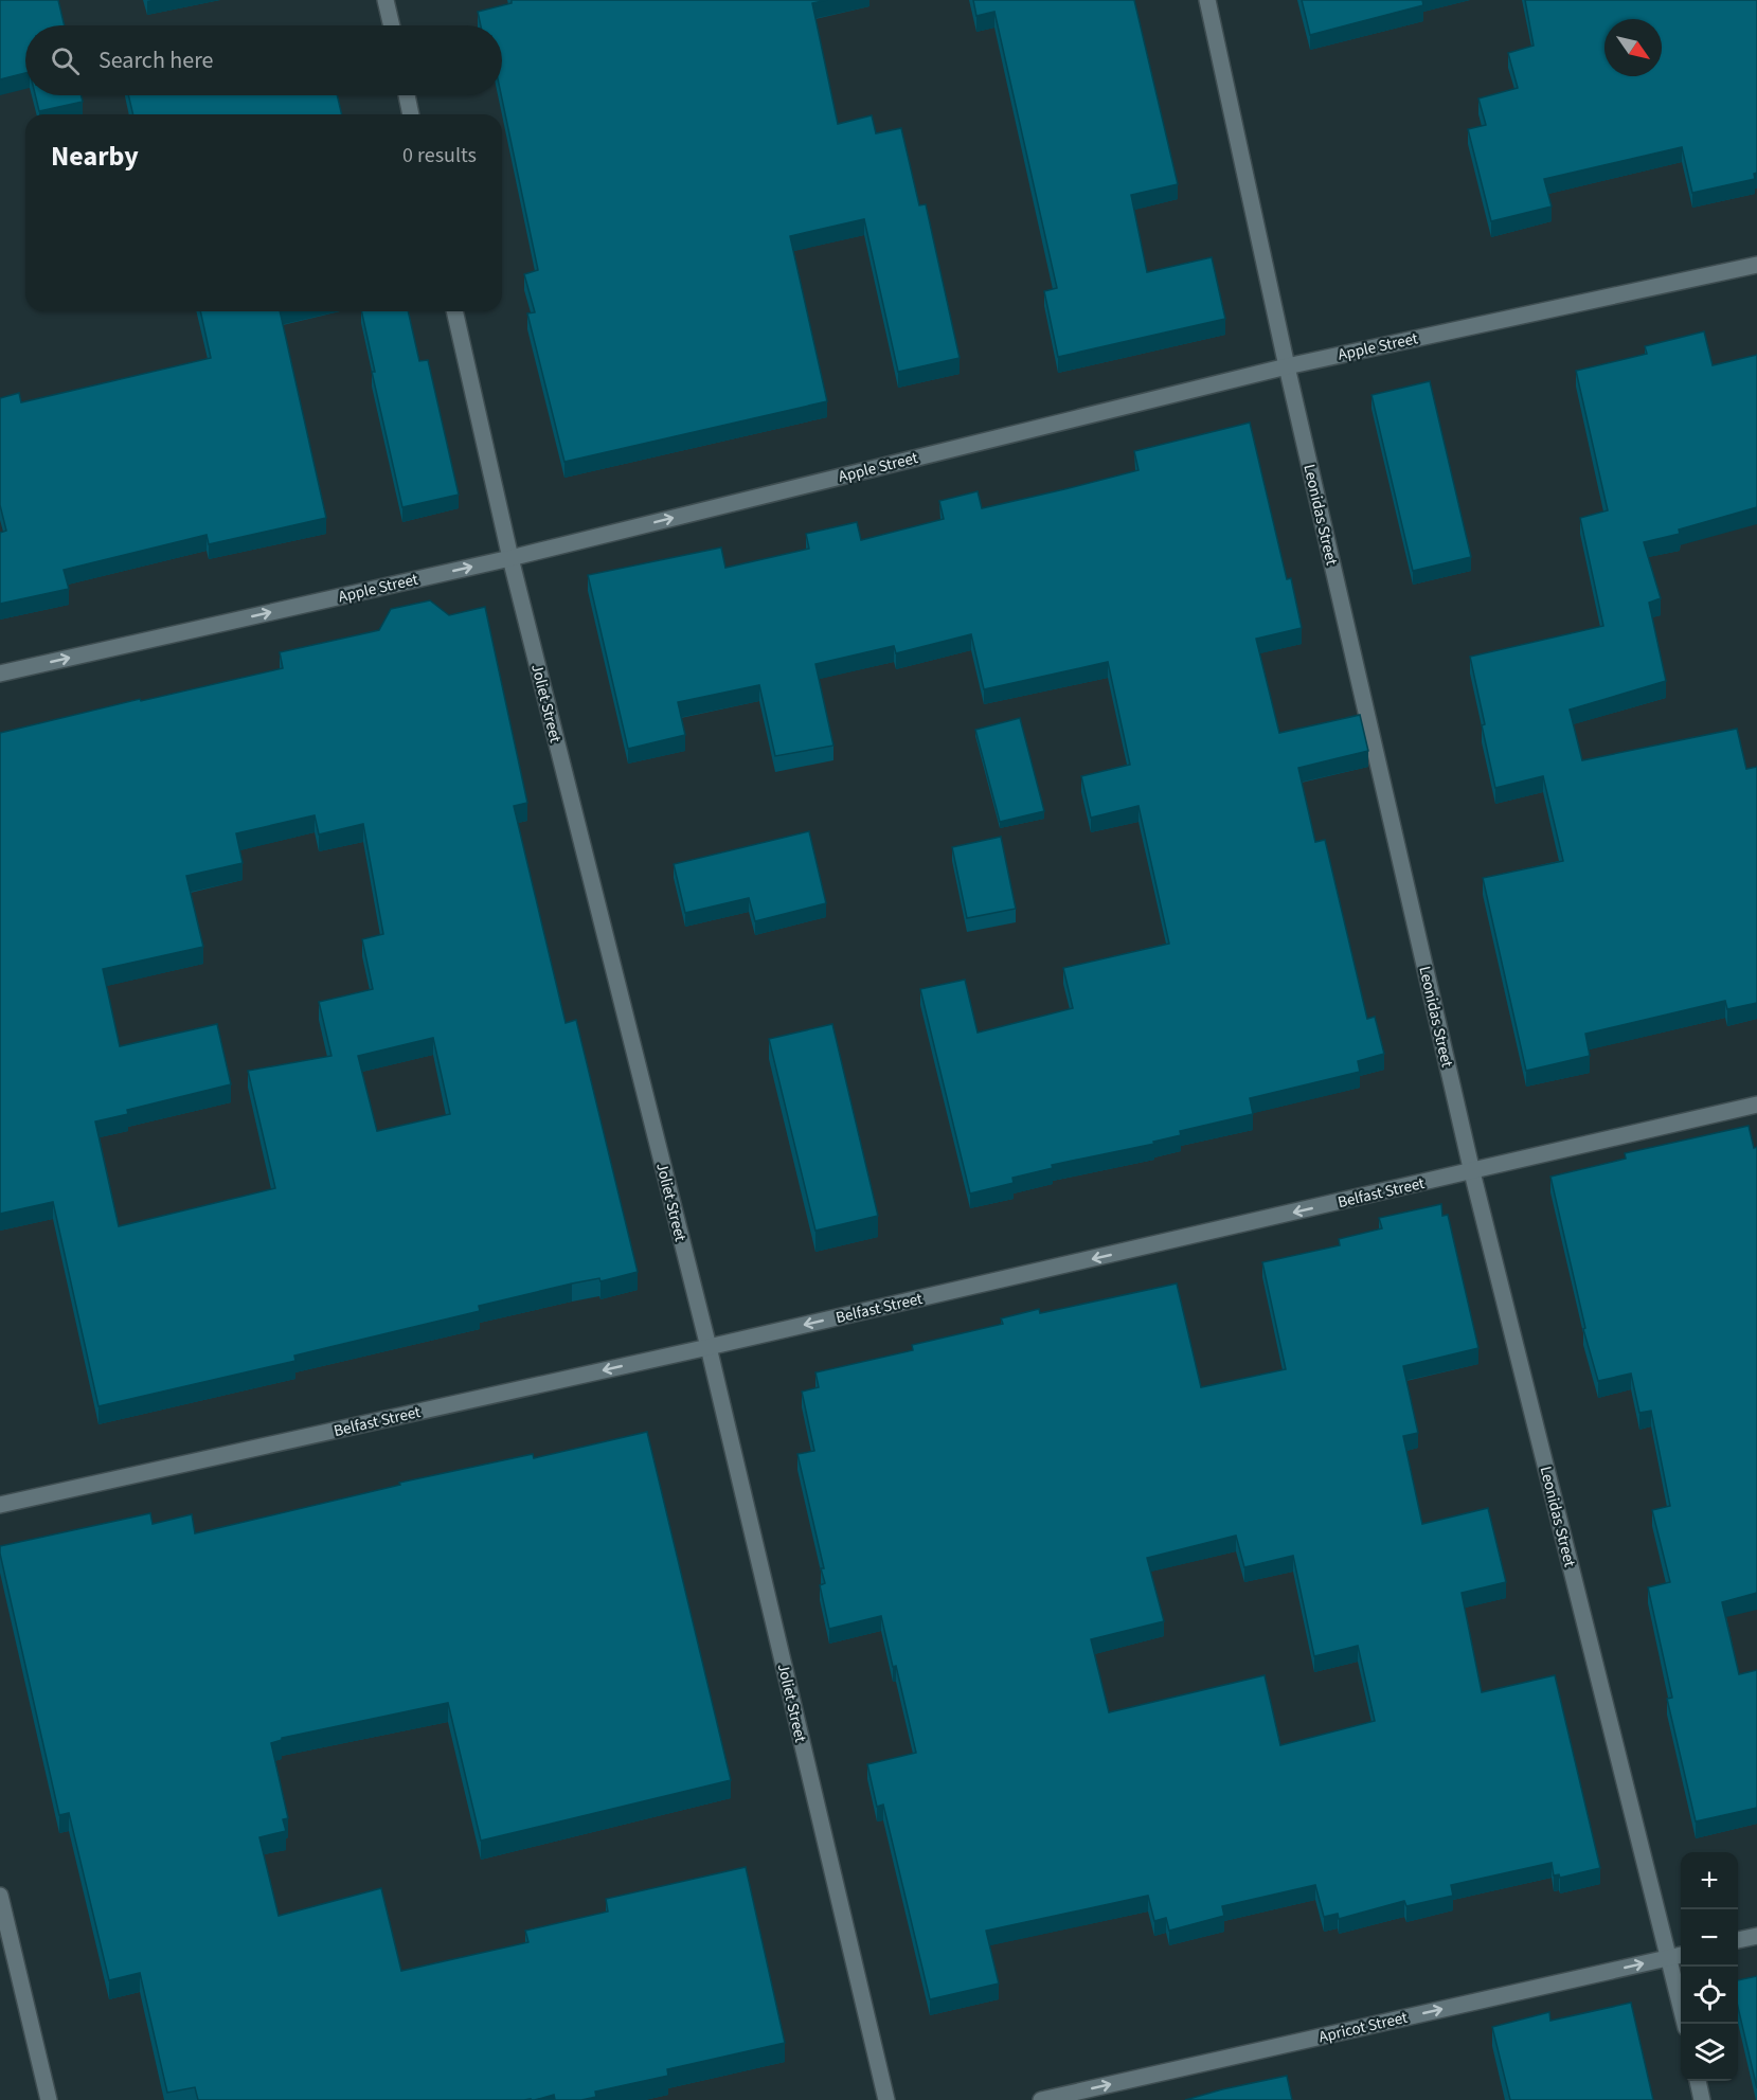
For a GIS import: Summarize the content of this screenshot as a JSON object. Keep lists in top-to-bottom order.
{
  "streets": {
    "street": [
      "Apple Street",
      "Leonidas Street",
      "Joliet Street",
      "Belfast Street",
      "Apricot Street"
    ]
  },
  "crossings": [
    ["Apple Street", "Leonidas Street"],
    ["Apple Street", "Joliet Street"],
    ["Leonidas Street", "Belfast Street"],
    ["Leonidas Street", "Apricot Street"],
    ["Joliet Street", "Belfast Street"]
  ],
  "one_way": ["Apple Street", "Belfast Street", "Apricot Street"],
  "north": "bottom right",
  "page": {
    "search": "Search here",
    "heading": ["Nearby", "0 results"],
    "map_buttons": ["+", "−"]
  }
}
